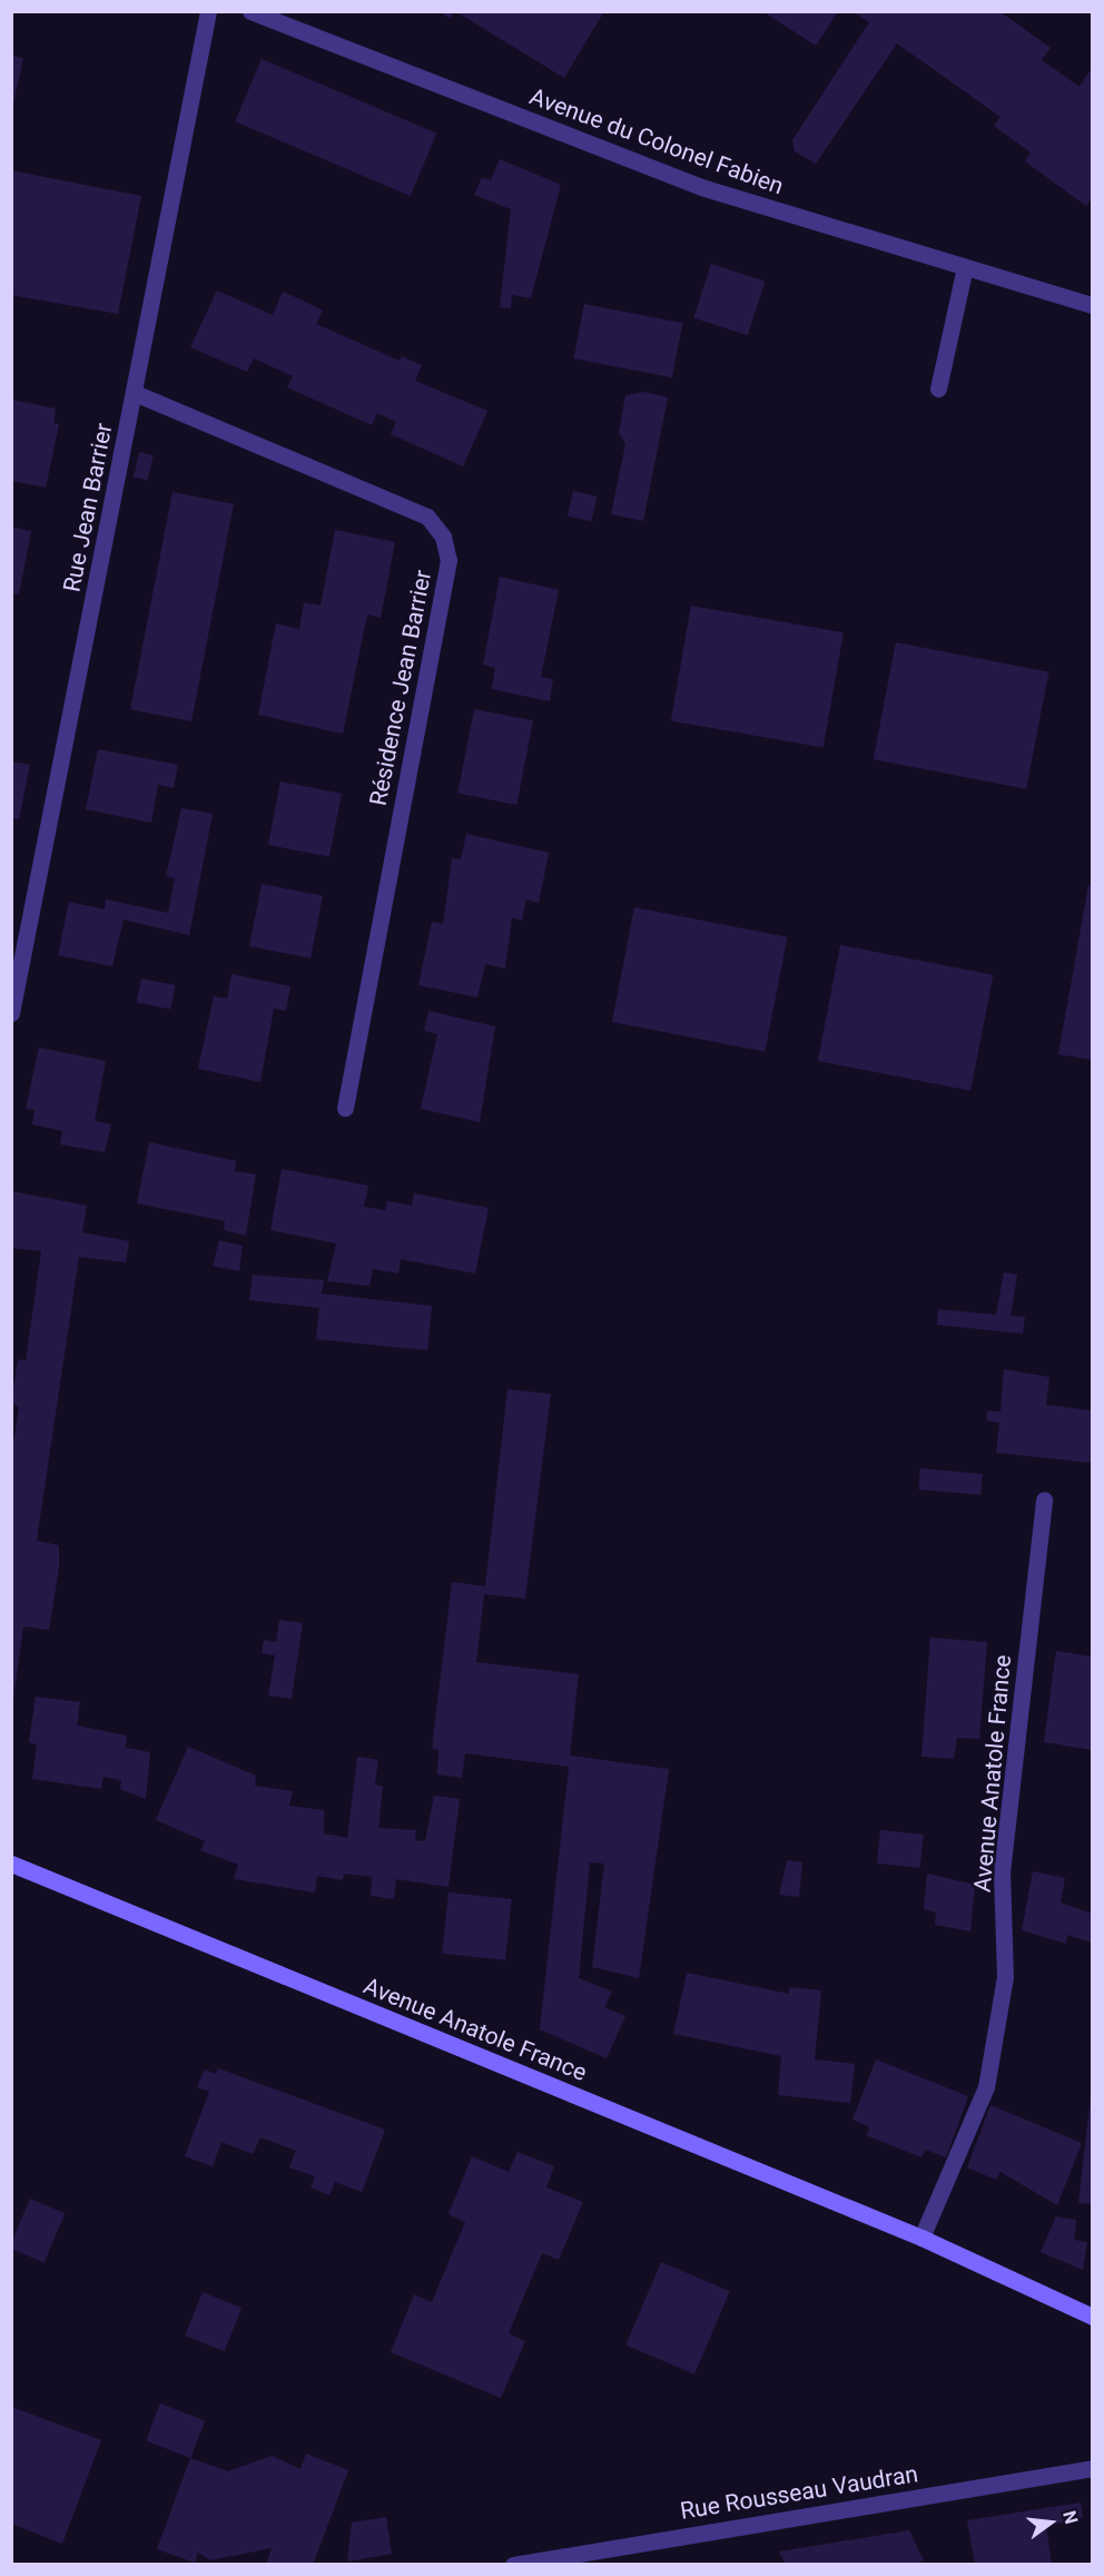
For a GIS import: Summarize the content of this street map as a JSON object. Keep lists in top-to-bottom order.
{
  "streets": {
    "main road": ["Avenue Anatole France"],
    "street": [
      "Avenue du Colonel Fabien",
      "Rue Jean Barrier",
      "Résidence Jean Barrier",
      "Rue Rousseau Vaudran"
    ]
  },
  "crossings": [
    ["Rue Jean Barrier", "Résidence Jean Barrier"]
  ],
  "north": "right"
}
